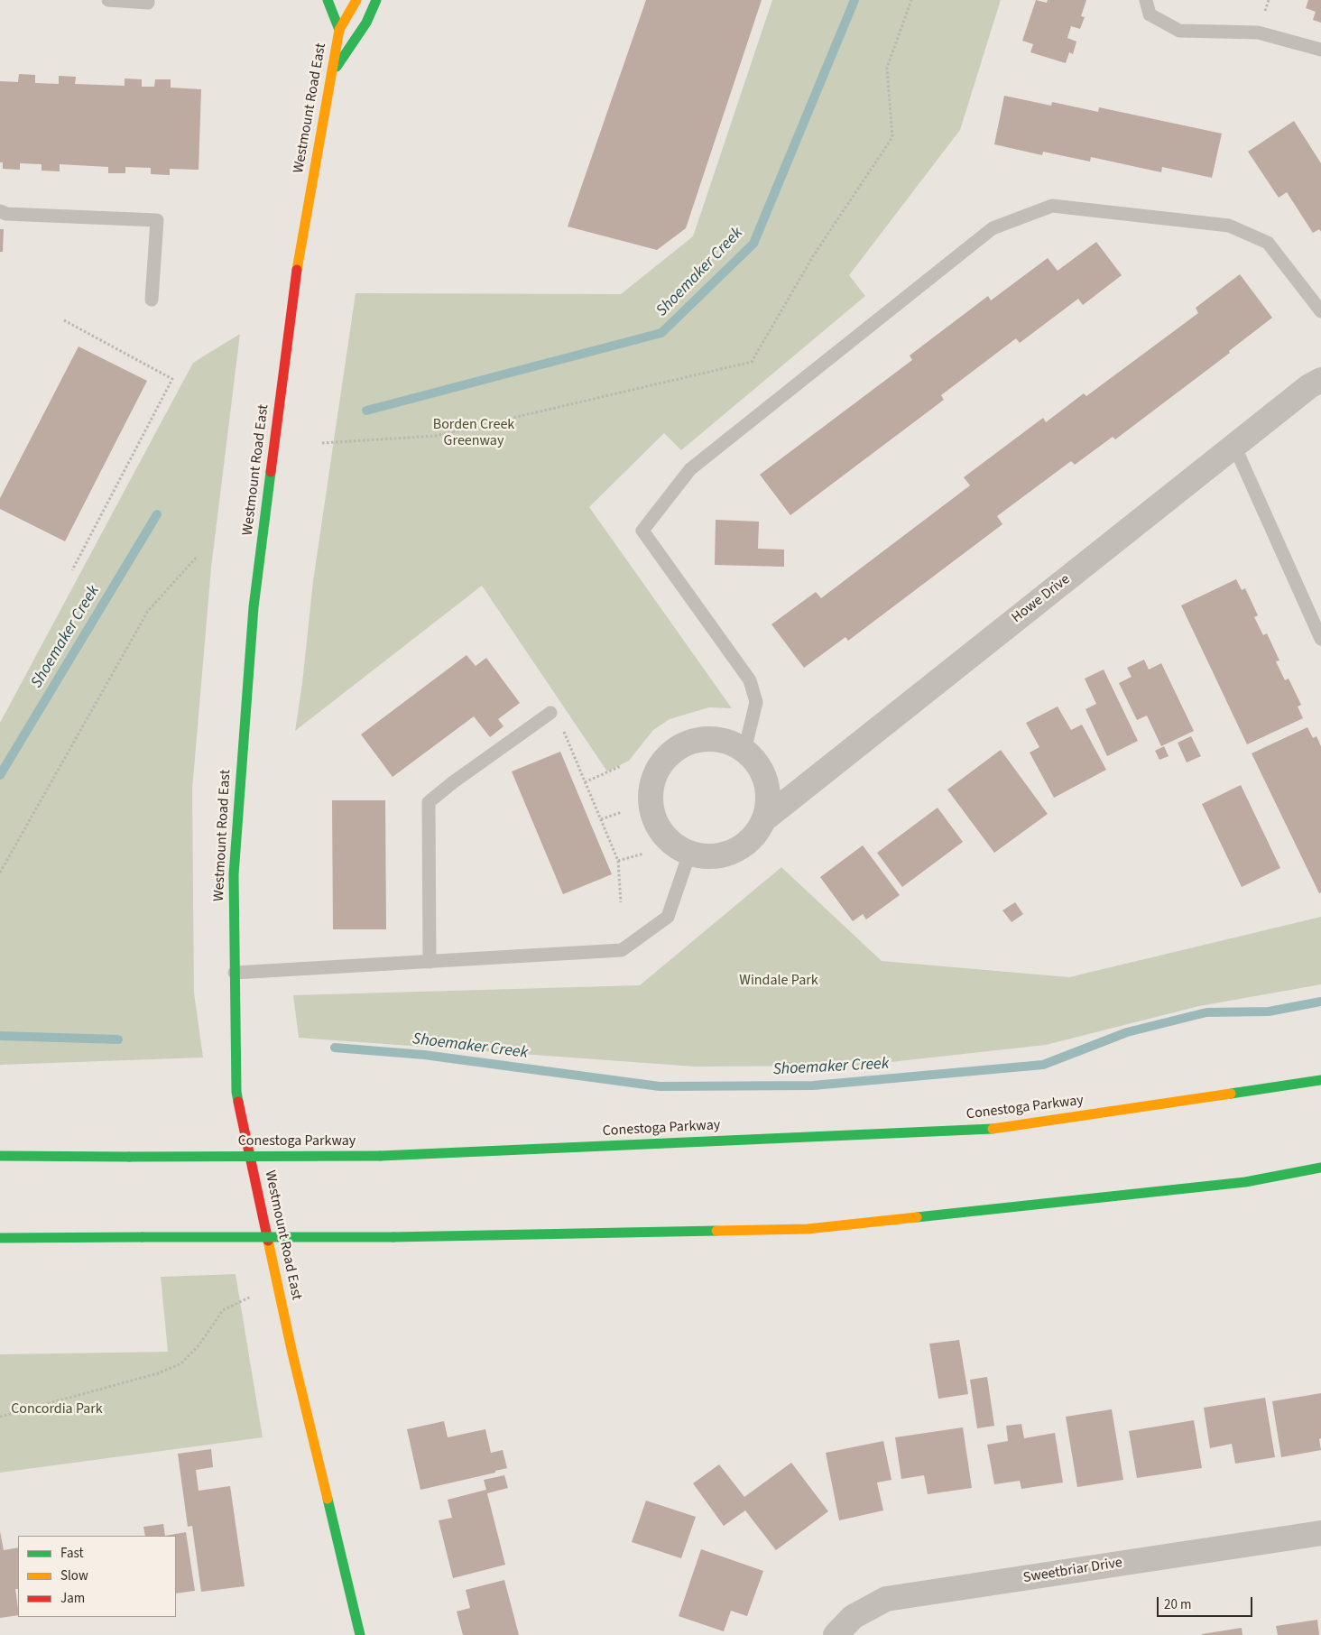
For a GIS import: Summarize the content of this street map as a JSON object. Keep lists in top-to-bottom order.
{
  "streets": {
    "main road": ["Westmount Road East", "Conestoga Parkway"],
    "street": ["Howe Drive", "Sweetbriar Drive"]
  },
  "water": ["Shoemaker Creek"],
  "parks": ["Borden Creek Greenway", "Windale Park", "Concordia Park"],
  "legend": ["Fast", "Slow", "Jam"],
  "scale_bar": "20 m"
}
